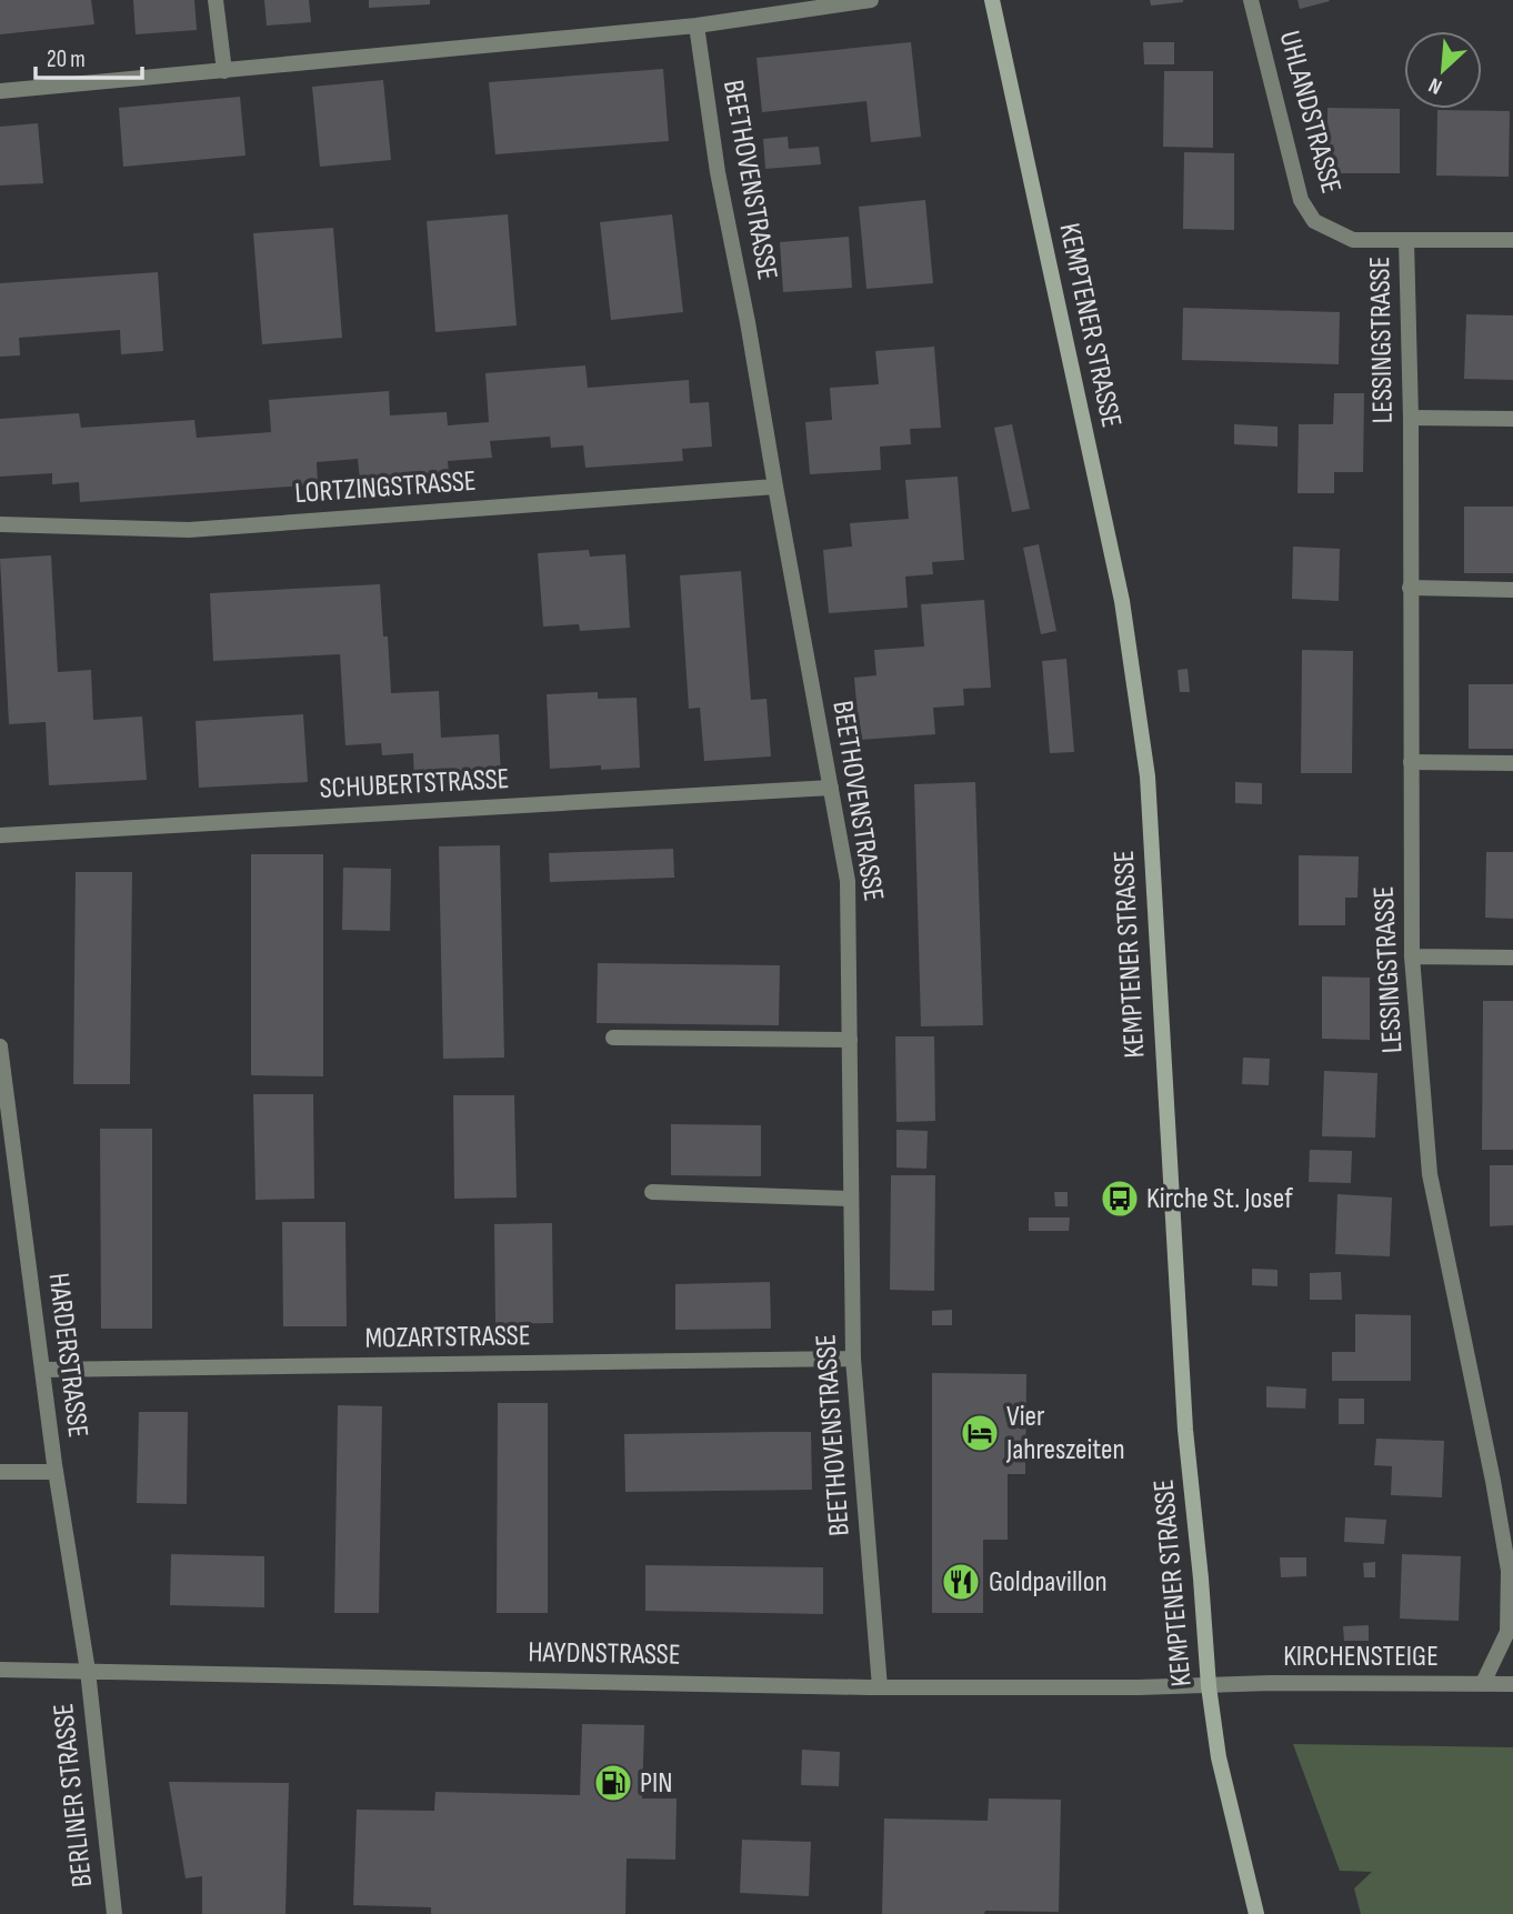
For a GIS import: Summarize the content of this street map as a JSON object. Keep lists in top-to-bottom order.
{
  "streets": {
    "main road": ["KEMPTENER STRASSE"],
    "street": [
      "UHLANDSTRASSE",
      "BEETHOVENSTRASSE",
      "LESSINGSTRASSE",
      "LORTZINGSTRASSE",
      "SCHUBERTSTRASSE",
      "MOZARTSTRASSE",
      "HARDERSTRASSE",
      "HAYDNSTRASSE",
      "KIRCHENSTEIGE",
      "BERLINER STRASSE"
    ]
  },
  "crossings": [
    ["UHLANDSTRASSE", "LESSINGSTRASSE"],
    ["BEETHOVENSTRASSE", "LORTZINGSTRASSE"],
    ["BEETHOVENSTRASSE", "SCHUBERTSTRASSE"],
    ["BEETHOVENSTRASSE", "MOZARTSTRASSE"],
    ["BEETHOVENSTRASSE", "HAYDNSTRASSE"],
    ["KEMPTENER STRASSE", "HAYDNSTRASSE"],
    ["KEMPTENER STRASSE", "KIRCHENSTEIGE"],
    ["LESSINGSTRASSE", "KIRCHENSTEIGE"],
    ["MOZARTSTRASSE", "HARDERSTRASSE"],
    ["HARDERSTRASSE", "HAYDNSTRASSE"],
    ["HARDERSTRASSE", "BERLINER STRASSE"],
    ["HAYDNSTRASSE", "KIRCHENSTEIGE"],
    ["HAYDNSTRASSE", "BERLINER STRASSE"]
  ],
  "places": {
    "bus stop": ["Kirche St. Josef"],
    "hotel": ["Vier Jahreszeiten"],
    "restaurant": ["Goldpavillon"],
    "fuel station": ["PIN"]
  },
  "scale_bar": "20 m",
  "north": "bottom left"
}
